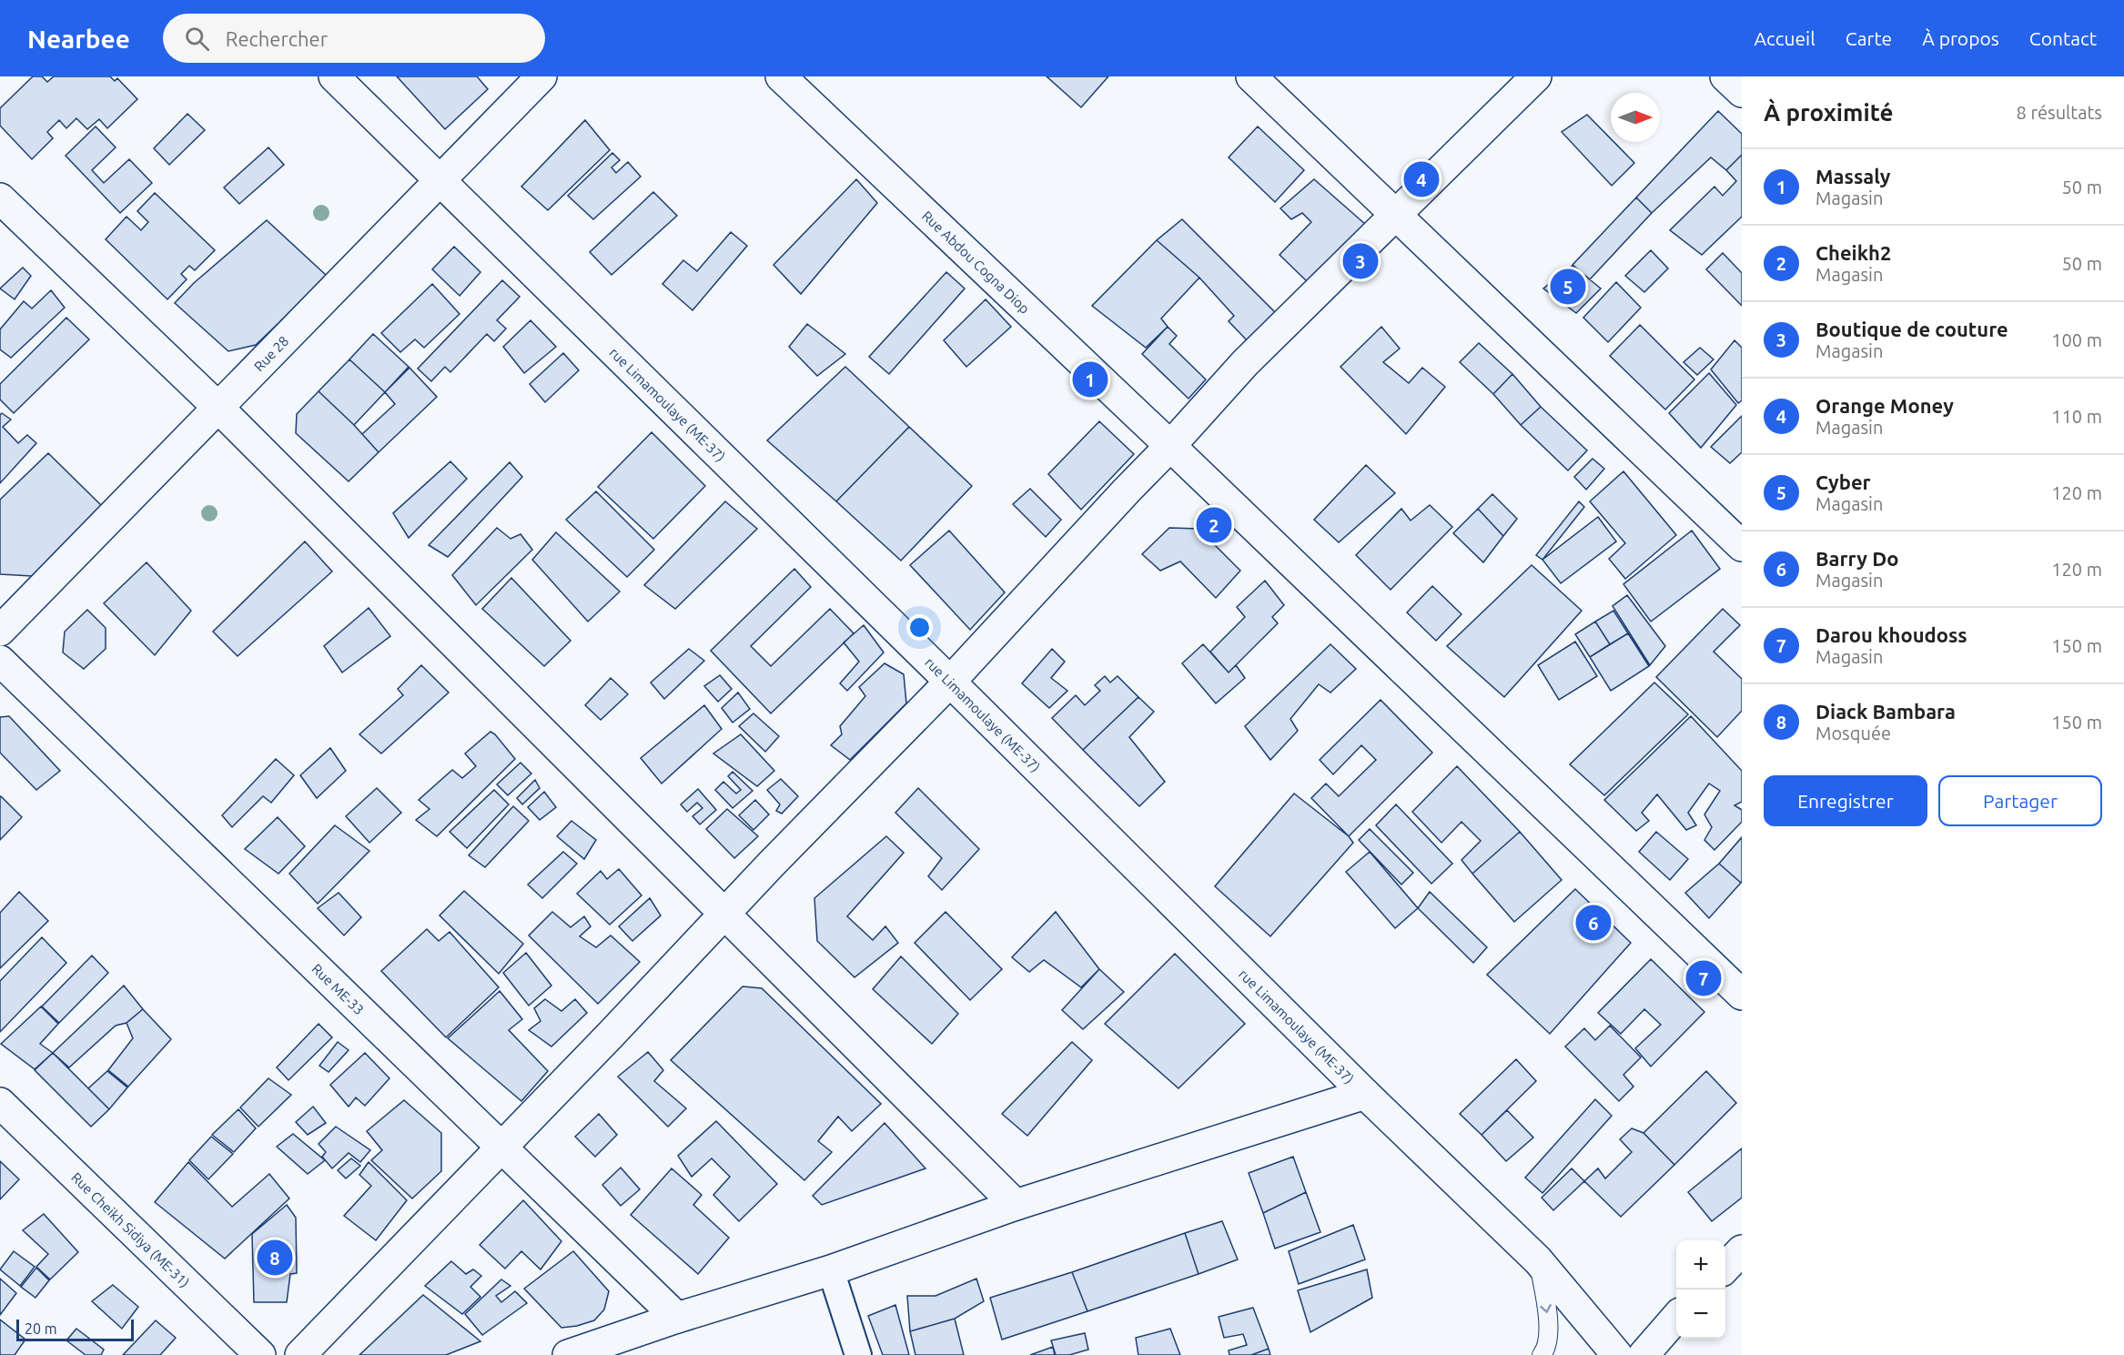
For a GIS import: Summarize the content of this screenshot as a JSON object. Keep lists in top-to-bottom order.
{
  "streets": {
    "street": [
      "Rue Abdou Cogna Diop",
      "Rue 28",
      "rue Limamoulaye (ME-37)",
      "Rue ME-33",
      "Rue Cheikh Sidiya (ME-31)"
    ]
  },
  "crossings": [
    ["Rue 28", "rue Limamoulaye (ME-37)"]
  ],
  "scale_bar": "20 m",
  "north": "right",
  "page": {
    "header": "Nearbee",
    "search": "Rechercher",
    "nav": [
      "Accueil",
      "Carte",
      "À propos",
      "Contact"
    ],
    "heading": ["À proximité", "8 résultats"],
    "list": [
      {
        "mark": "1",
        "name": "Massaly",
        "note": "Magasin",
        "value": "50 m"
      },
      {
        "mark": "2",
        "name": "Cheikh2",
        "note": "Magasin",
        "value": "50 m"
      },
      {
        "mark": "3",
        "name": "Boutique de couture",
        "note": "Magasin",
        "value": "100 m"
      },
      {
        "mark": "4",
        "name": "Orange Money",
        "note": "Magasin",
        "value": "110 m"
      },
      {
        "mark": "5",
        "name": "Cyber",
        "note": "Magasin",
        "value": "120 m"
      },
      {
        "mark": "6",
        "name": "Barry Do",
        "note": "Magasin",
        "value": "120 m"
      },
      {
        "mark": "7",
        "name": "Darou khoudoss",
        "note": "Magasin",
        "value": "150 m"
      },
      {
        "mark": "8",
        "name": "Diack Bambara",
        "note": "Mosquée",
        "value": "150 m"
      }
    ],
    "pins": [
      "4",
      "3",
      "5",
      "1",
      "2",
      "6",
      "7",
      "8"
    ],
    "buttons": ["Enregistrer", "Partager"],
    "map_buttons": ["+", "−"],
    "scale": "20 m"
  }
}
